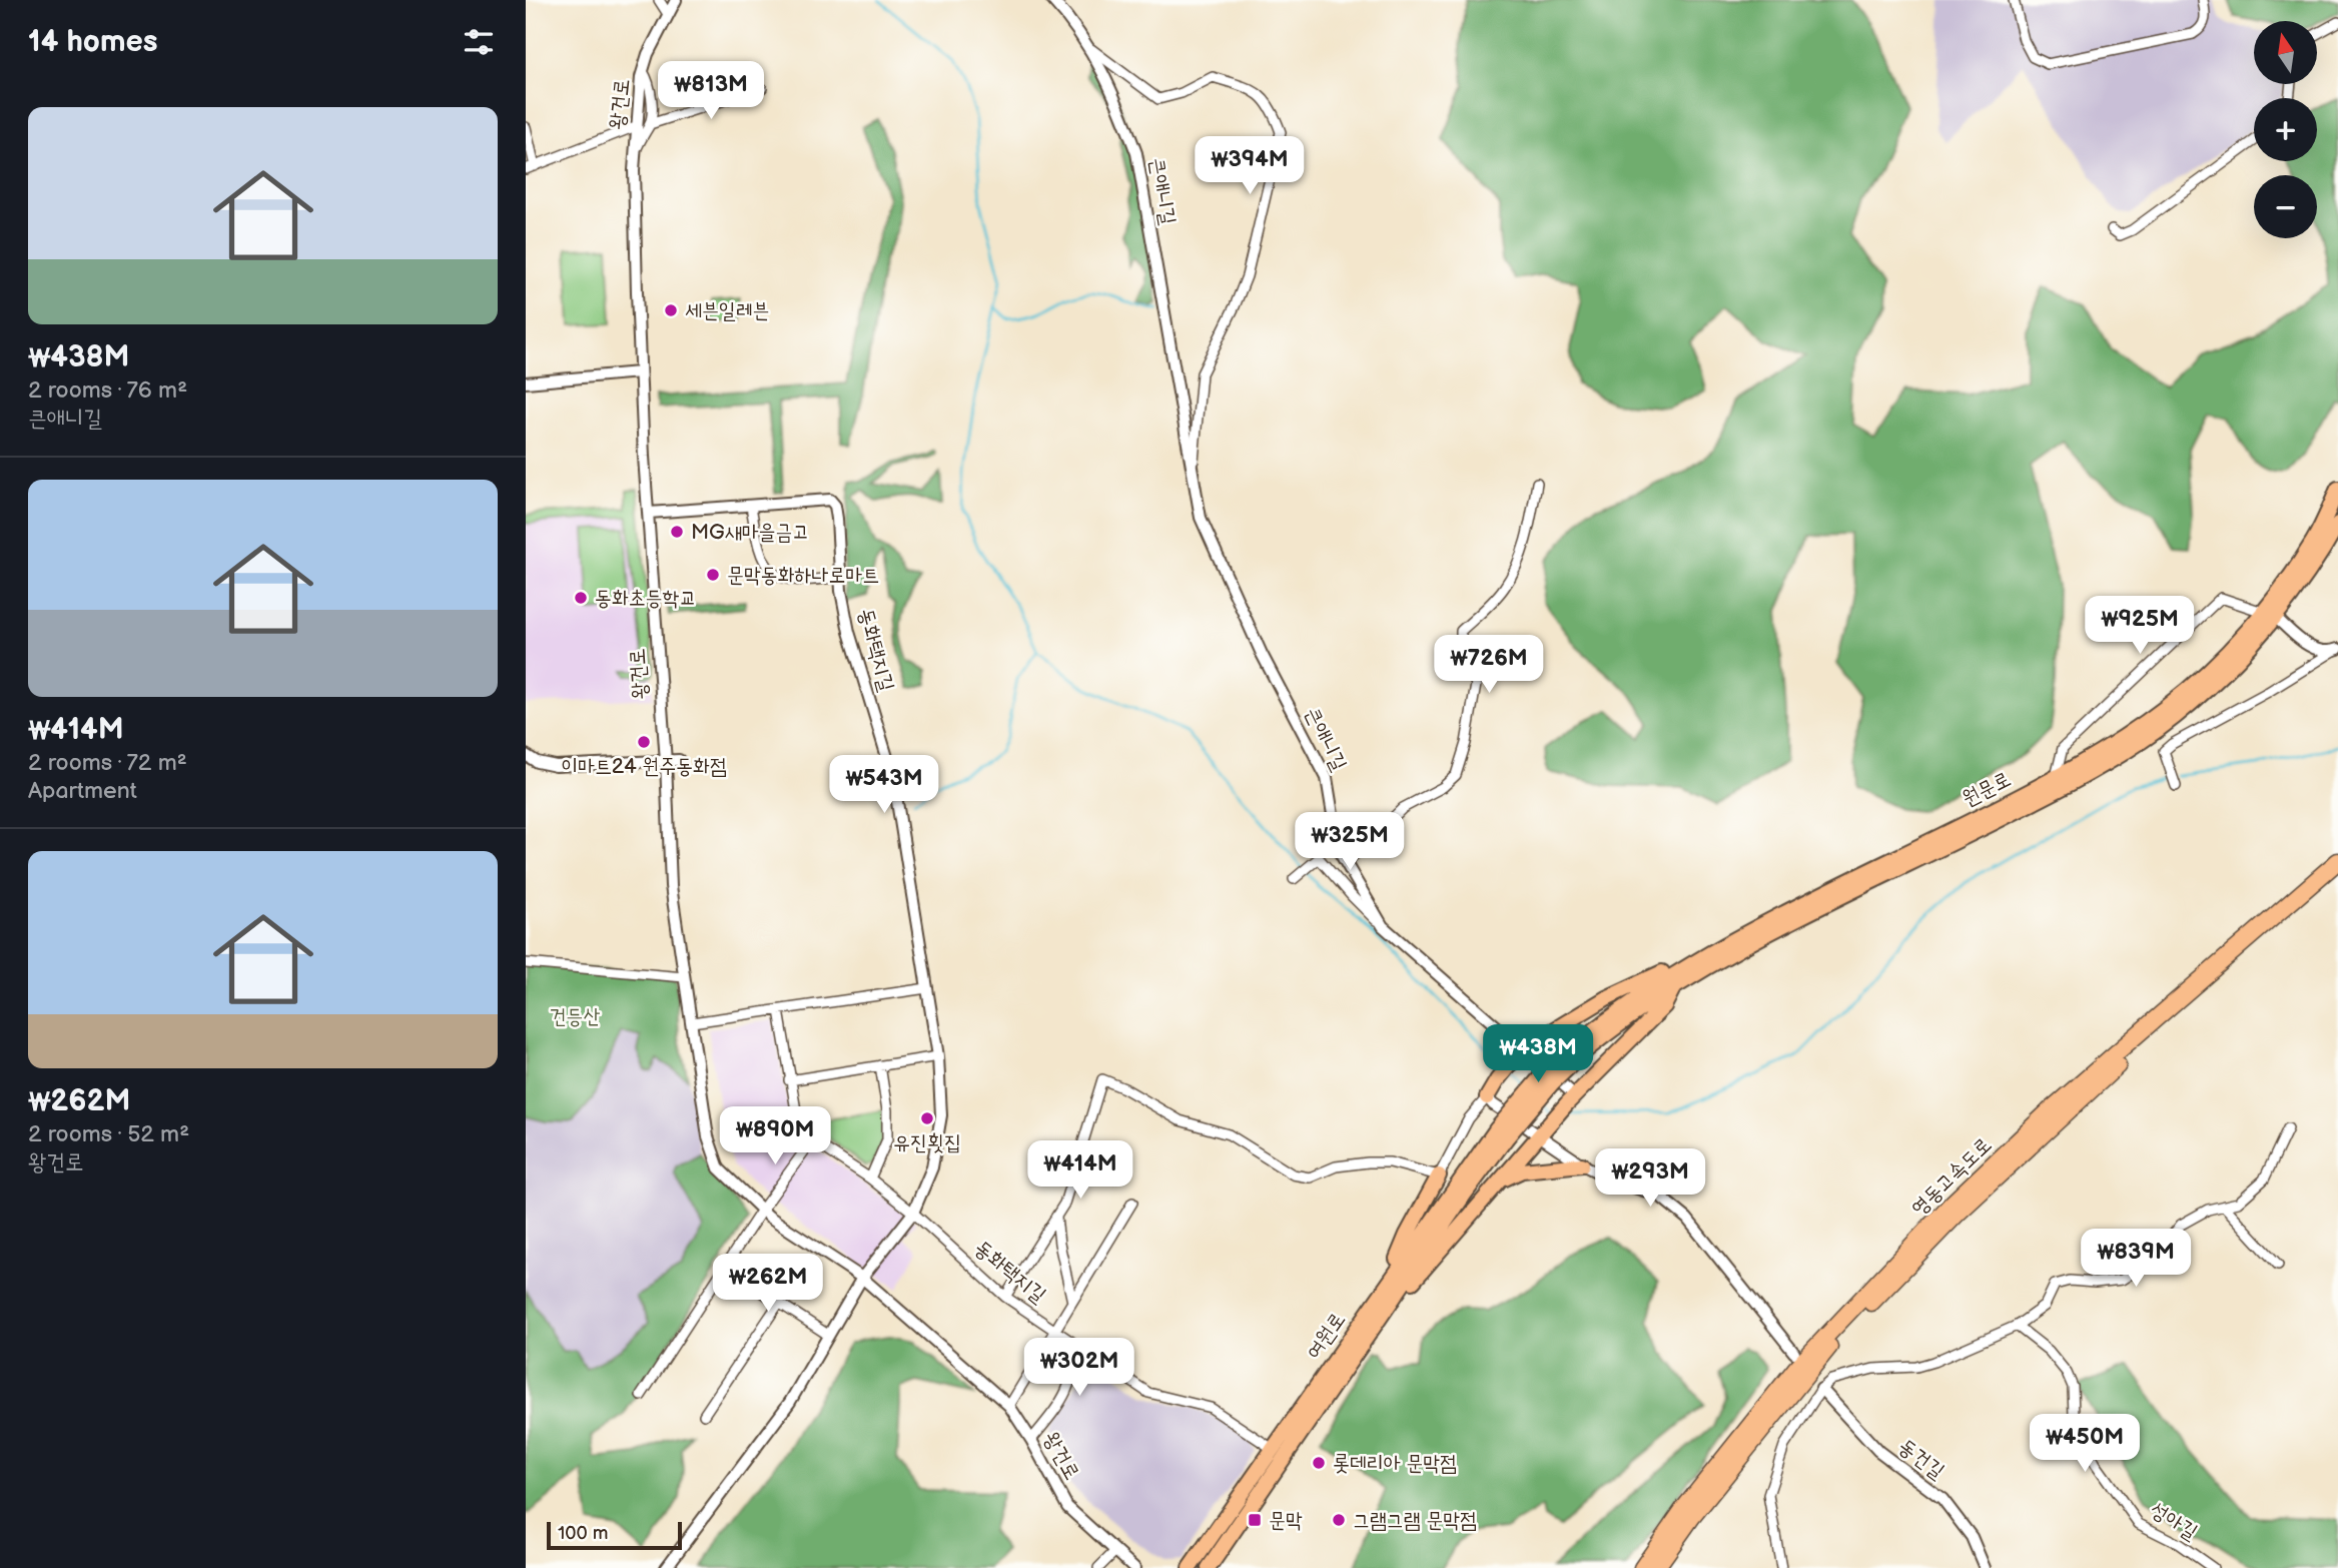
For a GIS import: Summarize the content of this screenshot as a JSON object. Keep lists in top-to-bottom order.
{
  "streets": {
    "highway": ["원문로", "영동고속도로", "여원로"],
    "street": [
      "왕건로",
      "큰애니길",
      "동화택지길",
      "동건길",
      "성아길"
    ]
  },
  "crossings": [
    ["왕건로", "동화택지길"],
    ["동화택지길", "여원로"],
    ["원문로", "여원로"]
  ],
  "parks": ["건등산"],
  "places": {
    "other": [
      "세븐일레븐",
      "MG새마을금고",
      "문막동화하나로마트",
      "동화초등학교",
      "이마트24 원주동화점",
      "유진횟집",
      "롯데리아 문막점",
      "그램그램 문막점"
    ],
    "transit": ["문막"]
  },
  "scale_bar": "100 m",
  "north": "top",
  "page": {
    "heading": "14 homes",
    "map_buttons": ["+", "−"],
    "price": [
      "₩813M",
      "₩394M",
      "₩925M",
      "₩726M",
      "₩543M",
      "₩325M",
      "₩438M",
      "₩890M",
      "₩414M",
      "₩293M",
      "₩839M",
      "₩262M",
      "₩302M",
      "₩450M"
    ],
    "list": [
      {
        "name": "₩438M",
        "note": "2 rooms · 76 m² · 큰애니길"
      },
      {
        "name": "₩414M",
        "note": "2 rooms · 72 m² · Apartment"
      },
      {
        "name": "₩262M",
        "note": "2 rooms · 52 m² · 왕건로"
      }
    ],
    "scale": "100 m"
  }
}
